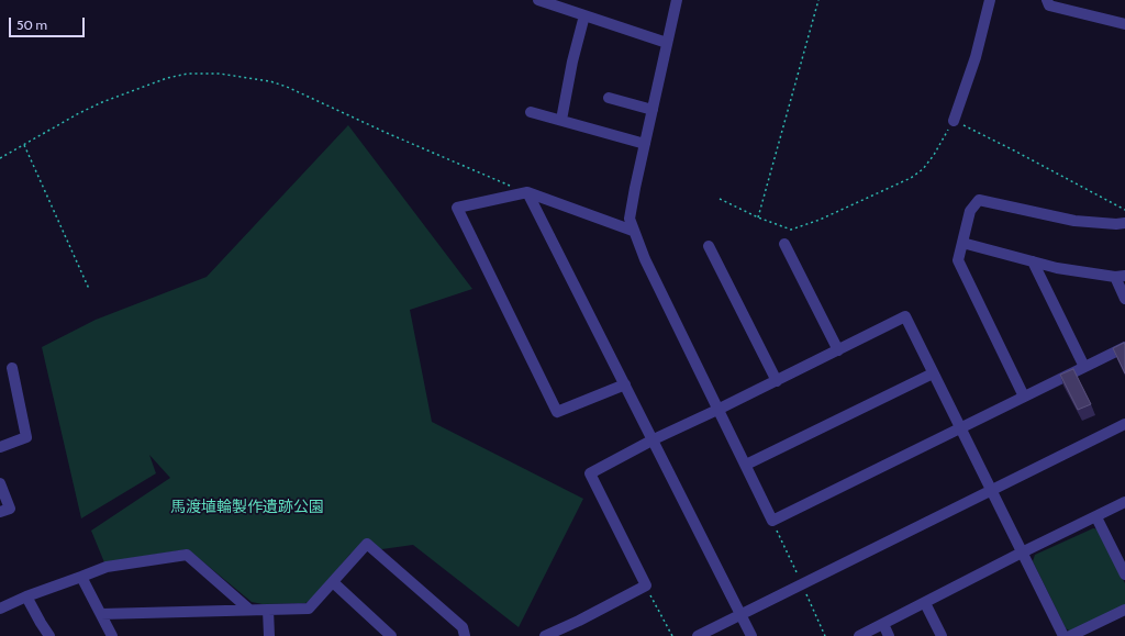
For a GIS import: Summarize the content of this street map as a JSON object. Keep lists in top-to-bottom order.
{
  "parks": ["馬渡埴輪製作遺跡公園"],
  "scale_bar": "50 m"
}
